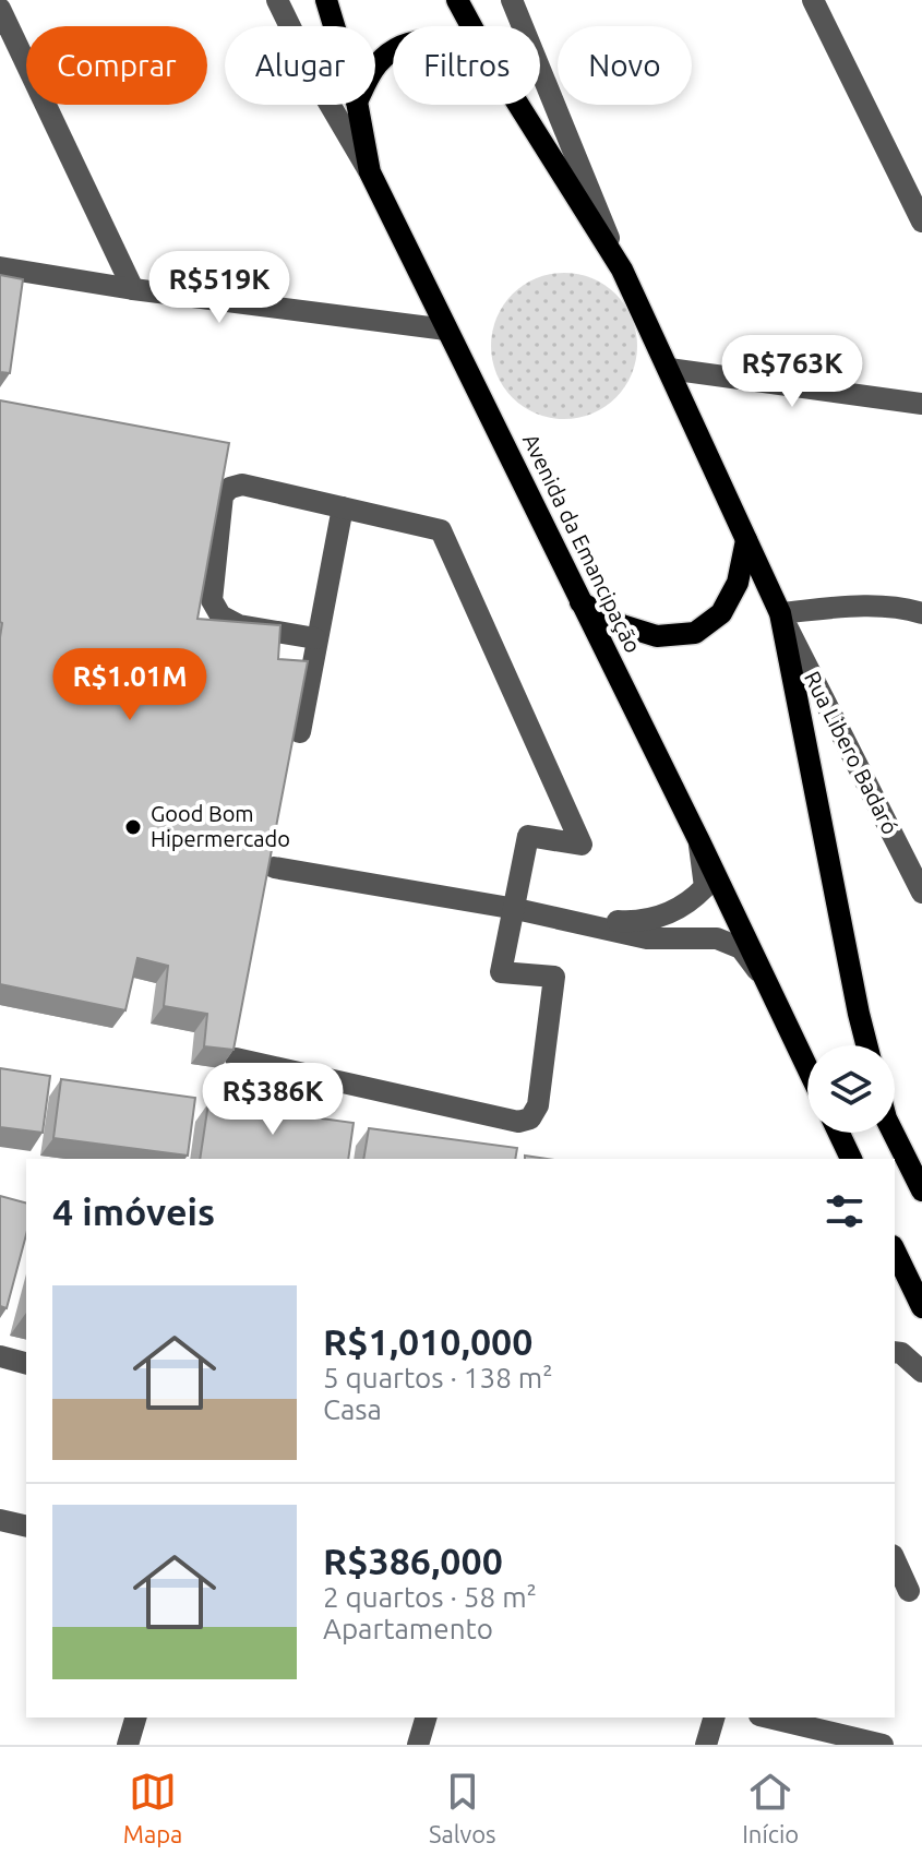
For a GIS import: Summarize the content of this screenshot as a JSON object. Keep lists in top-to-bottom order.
{
  "streets": {
    "main road": ["Avenida da Emancipação"],
    "street": ["Rua Libero Badaró"]
  },
  "places": ["Good Bom Hipermercado"],
  "page": {
    "chip": [
      "Comprar",
      "Alugar",
      "Filtros",
      "Novo"
    ],
    "price": [
      "R$519K",
      "R$763K",
      "R$1.01M",
      "R$386K"
    ],
    "heading": "4 imóveis",
    "list": [
      {
        "name": "R$1,010,000",
        "note": "5 quartos · 138 m² · Casa"
      },
      {
        "name": "R$386,000",
        "note": "2 quartos · 58 m² · Apartamento"
      }
    ],
    "tabs": ["Mapa", "Salvos", "Início"]
  }
}
